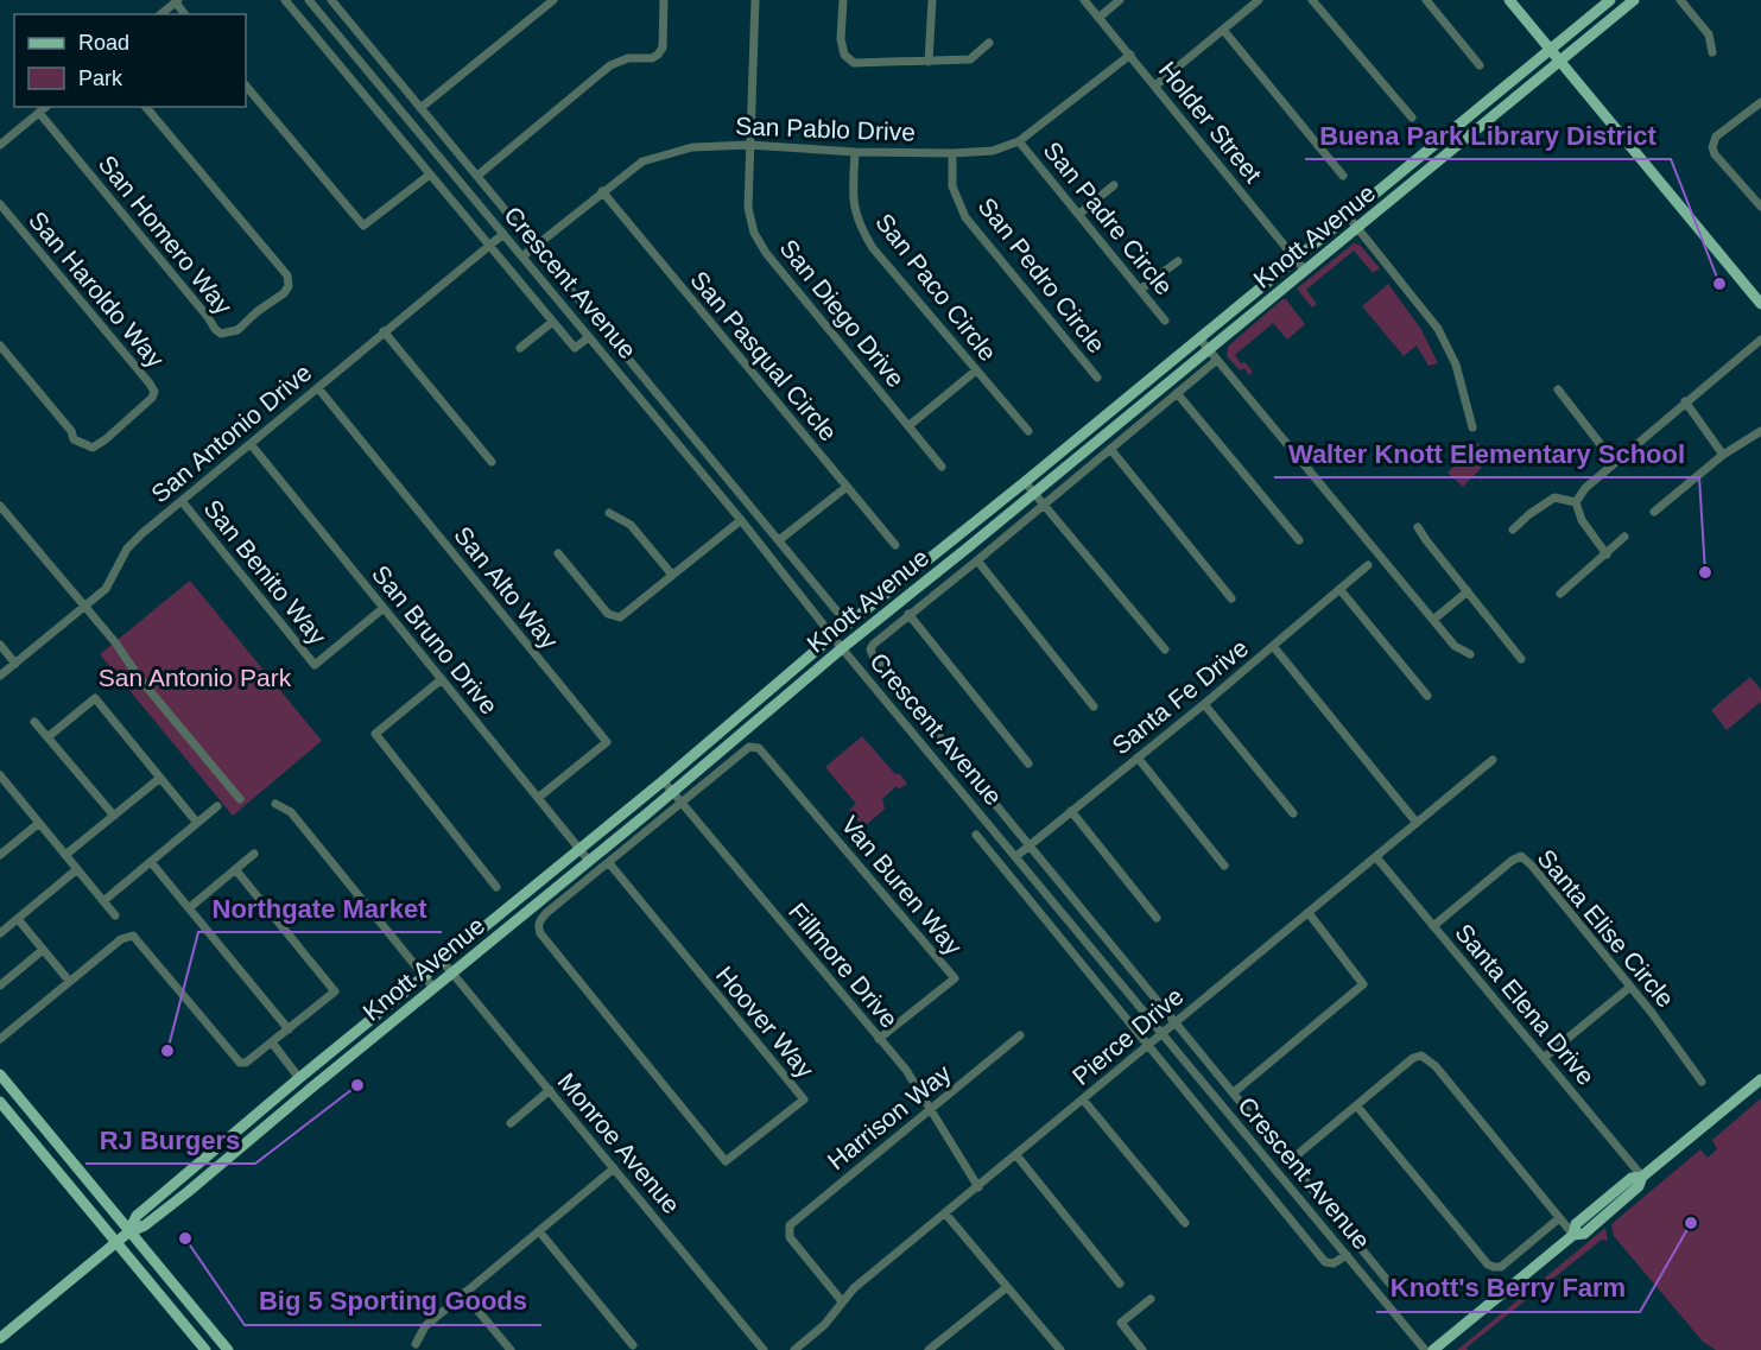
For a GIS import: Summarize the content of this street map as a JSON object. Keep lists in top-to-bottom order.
{
  "streets": {
    "main road": ["Knott Avenue"],
    "street": [
      "Holder Street",
      "San Pablo Drive",
      "San Padre Circle",
      "San Homero Way",
      "San Pedro Circle",
      "Crescent Avenue",
      "San Paco Circle",
      "San Haroldo Way",
      "San Diego Drive",
      "San Pasqual Circle",
      "San Antonio Drive",
      "San Benito Way",
      "San Alto Way",
      "San Bruno Drive",
      "Santa Fe Drive",
      "Van Buren Way",
      "Santa Elise Circle",
      "Fillmore Drive",
      "Santa Elena Drive",
      "Hoover Way",
      "Pierce Drive",
      "Harrison Way",
      "Monroe Avenue"
    ]
  },
  "crossings": [
    ["Holder Street", "San Pablo Drive"],
    ["Holder Street", "Knott Avenue"],
    ["San Pablo Drive", "San Padre Circle"],
    ["San Pablo Drive", "San Pedro Circle"],
    ["San Pablo Drive", "Crescent Avenue"],
    ["San Pablo Drive", "San Paco Circle"],
    ["San Pablo Drive", "San Diego Drive"],
    ["San Pablo Drive", "San Pasqual Circle"],
    ["Knott Avenue", "Crescent Avenue"],
    ["Knott Avenue", "San Bruno Drive"],
    ["Knott Avenue", "Fillmore Drive"],
    ["Knott Avenue", "Monroe Avenue"],
    ["Crescent Avenue", "San Antonio Drive"],
    ["Crescent Avenue", "Santa Fe Drive"],
    ["Crescent Avenue", "Pierce Drive"],
    ["San Antonio Drive", "San Benito Way"],
    ["San Antonio Drive", "San Alto Way"],
    ["San Antonio Drive", "San Bruno Drive"],
    ["San Benito Way", "San Bruno Drive"],
    ["San Alto Way", "San Bruno Drive"],
    ["Van Buren Way", "Fillmore Drive"],
    ["Santa Elise Circle", "Santa Elena Drive"],
    ["Fillmore Drive", "Pierce Drive"],
    ["Fillmore Drive", "Harrison Way"],
    ["Santa Elena Drive", "Pierce Drive"],
    ["Pierce Drive", "Harrison Way"]
  ],
  "parks": ["San Antonio Park"],
  "places": [
    "Buena Park Library District",
    "Walter Knott Elementary School",
    "Northgate Market",
    "RJ Burgers",
    "Knott's Berry Farm",
    "Big 5 Sporting Goods"
  ],
  "legend": ["Road", "Park"]
}
